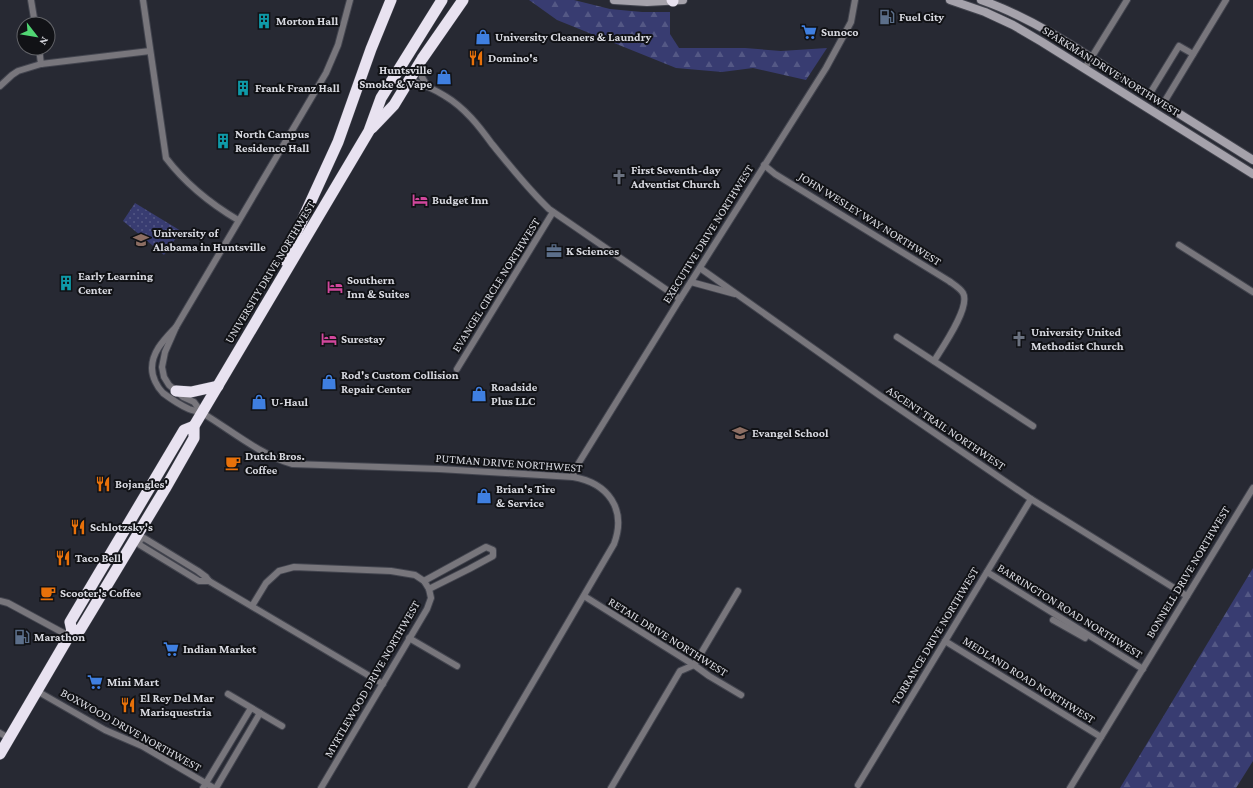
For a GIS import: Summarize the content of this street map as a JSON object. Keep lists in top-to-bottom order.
{
  "streets": {
    "highway": ["UNIVERSITY DRIVE NORTHWEST"],
    "main road": ["SPARKMAN DRIVE NORTHWEST"],
    "street": [
      "JOHN WESLEY WAY NORTHWEST",
      "EXECUTIVE DRIVE NORTHWEST",
      "EVANGEL CIRCLE NORTHWEST",
      "ASCENT TRAIL NORTHWEST",
      "PUTMAN DRIVE NORTHWEST",
      "BONNELL DRIVE NORTHWEST",
      "BARRINGTON ROAD NORTHWEST",
      "TORRANCE DRIVE NORTHWEST",
      "RETAIL DRIVE NORTHWEST",
      "MYRTLEWOOD DRIVE NORTHWEST",
      "MEDLAND ROAD NORTHWEST",
      "BOXWOOD DRIVE NORTHWEST"
    ]
  },
  "crossings": [
    ["JOHN WESLEY WAY NORTHWEST", "EXECUTIVE DRIVE NORTHWEST"],
    ["EXECUTIVE DRIVE NORTHWEST", "ASCENT TRAIL NORTHWEST"],
    ["EXECUTIVE DRIVE NORTHWEST", "PUTMAN DRIVE NORTHWEST"],
    ["UNIVERSITY DRIVE NORTHWEST", "PUTMAN DRIVE NORTHWEST"],
    ["UNIVERSITY DRIVE NORTHWEST", "BOXWOOD DRIVE NORTHWEST"],
    ["ASCENT TRAIL NORTHWEST", "BONNELL DRIVE NORTHWEST"],
    ["ASCENT TRAIL NORTHWEST", "TORRANCE DRIVE NORTHWEST"],
    ["PUTMAN DRIVE NORTHWEST", "RETAIL DRIVE NORTHWEST"],
    ["BONNELL DRIVE NORTHWEST", "BARRINGTON ROAD NORTHWEST"],
    ["BONNELL DRIVE NORTHWEST", "MEDLAND ROAD NORTHWEST"],
    ["BARRINGTON ROAD NORTHWEST", "TORRANCE DRIVE NORTHWEST"],
    ["TORRANCE DRIVE NORTHWEST", "MEDLAND ROAD NORTHWEST"]
  ],
  "places": {
    "fuel station": ["Fuel City", "Marathon"],
    "building": [
      "Morton Hall",
      "Frank Franz Hall",
      "North Campus Residence Hall",
      "Early Learning Center"
    ],
    "supermarket": ["Sunoco", "Indian Market", "Mini Mart"],
    "shop": [
      "University Cleaners & Laundry",
      "Huntsville Smoke & Vape",
      "Rod's Custom Collision Repair Center",
      "Roadside Plus LLC",
      "U-Haul",
      "Brian's Tire & Service"
    ],
    "restaurant": [
      "Domino's",
      "Bojangles'",
      "Schlotzsky's",
      "Taco Bell",
      "El Rey Del Mar Marisquestria"
    ],
    "church": ["First Seventh-day Adventist Church", "University United Methodist Church"],
    "hotel": ["Budget Inn", "Southern Inn & Suites", "Surestay"],
    "school or university": ["University of Alabama in Huntsville", "Evangel School"],
    "office": ["K Sciences"],
    "cafe": ["Dutch Bros. Coffee", "Scooter's Coffee"]
  },
  "north": "bottom right"
}
